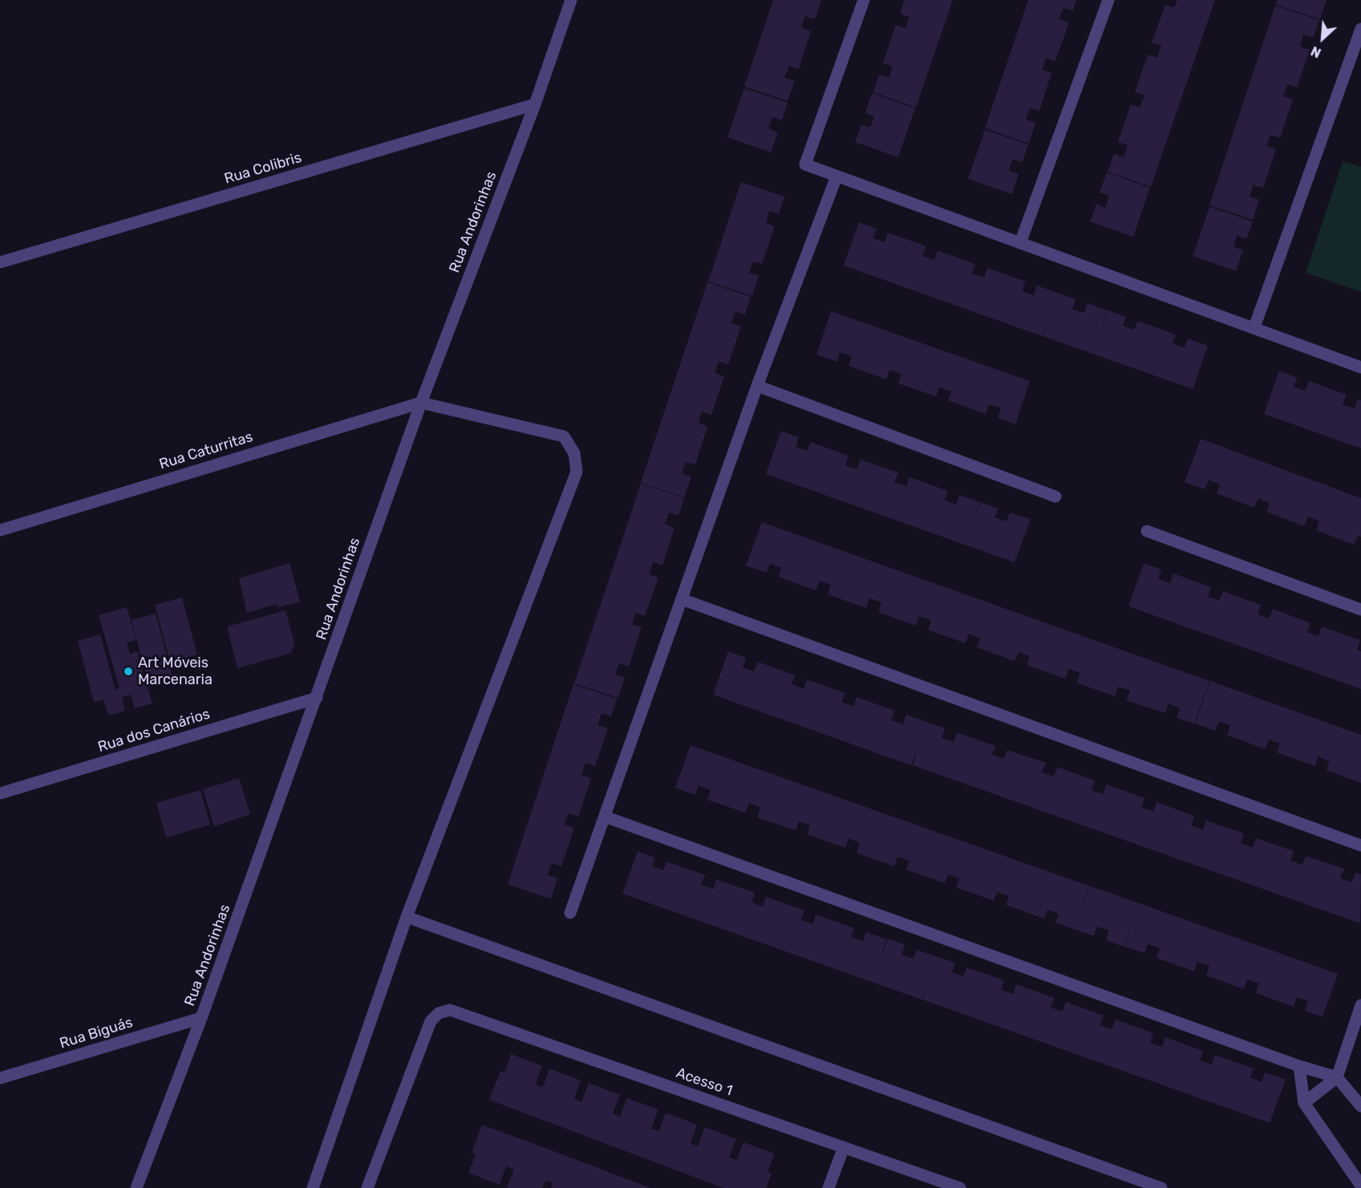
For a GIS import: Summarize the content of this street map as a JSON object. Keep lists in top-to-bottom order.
{
  "streets": {
    "street": [
      "Rua Colibris",
      "Rua Andorinhas",
      "Rua Caturritas",
      "Rua dos Canários",
      "Rua Biguás",
      "Acesso 1"
    ]
  },
  "crossings": [
    ["Rua Colibris", "Rua Andorinhas"],
    ["Rua Andorinhas", "Rua Caturritas"],
    ["Rua Andorinhas", "Rua dos Canários"],
    ["Rua Andorinhas", "Rua Biguás"]
  ],
  "places": ["Art Móveis Marcenaria"],
  "north": "bottom left"
}
